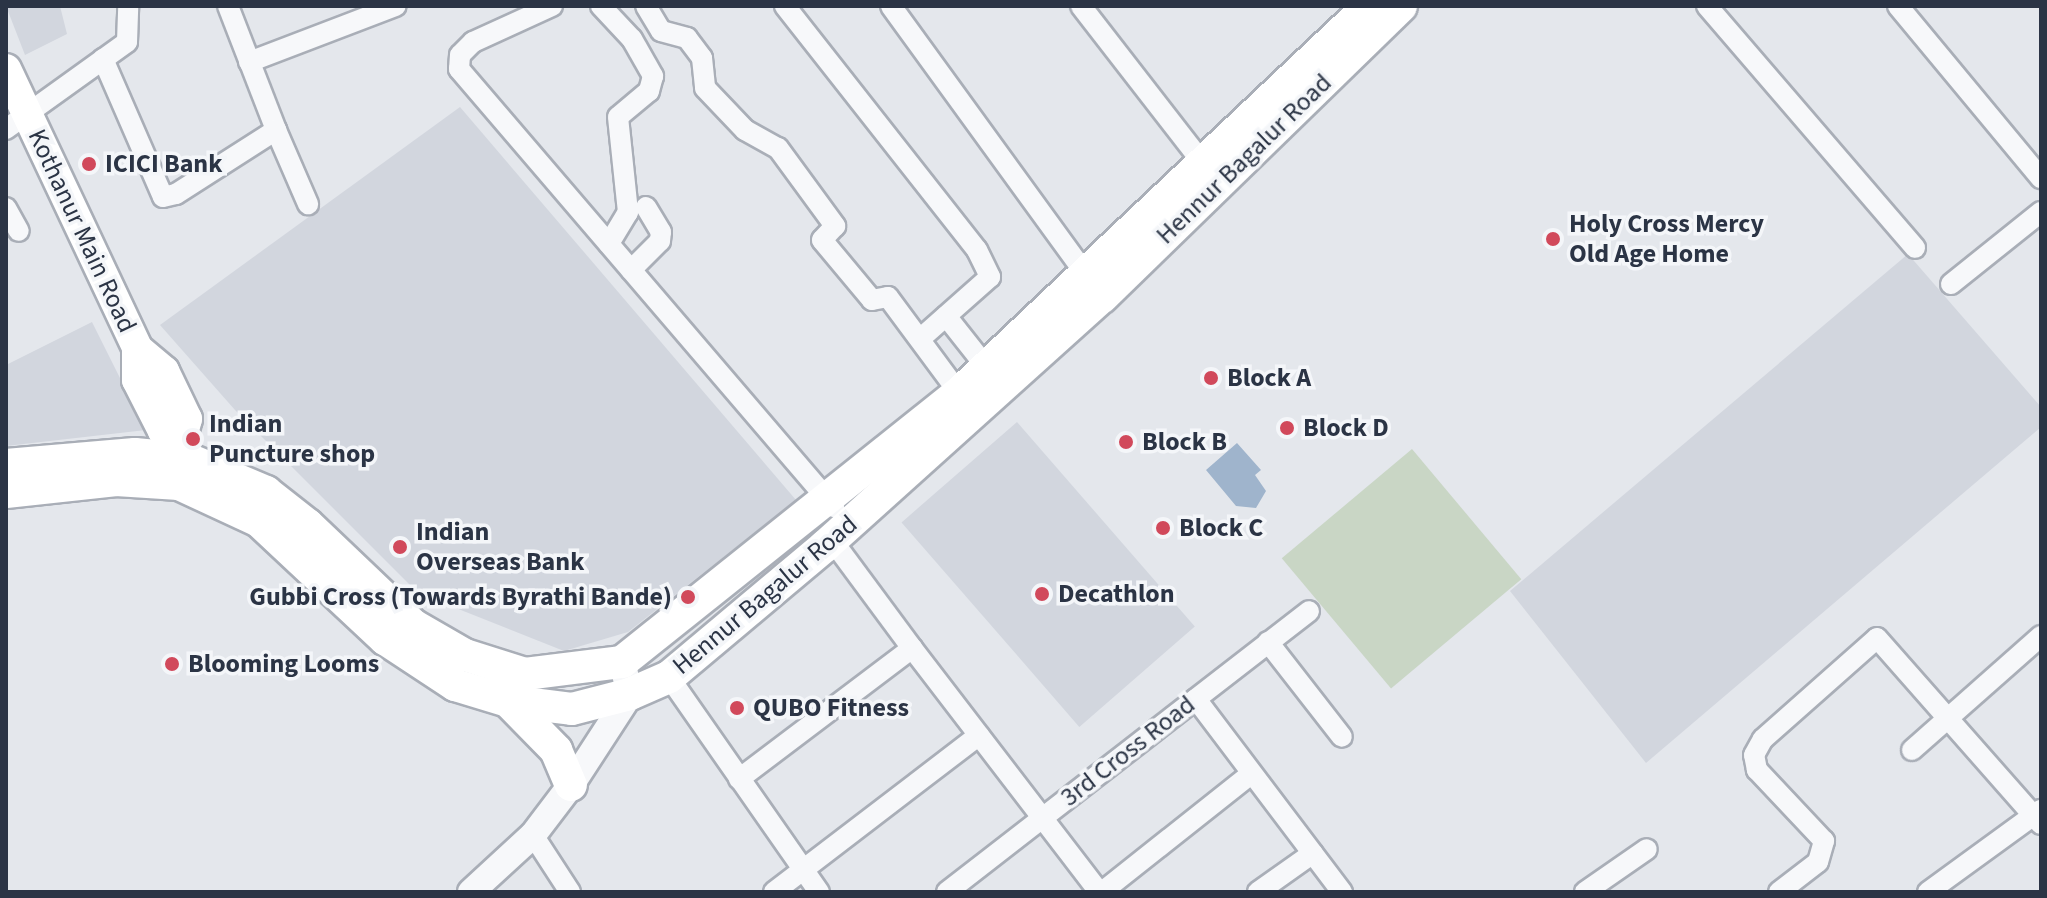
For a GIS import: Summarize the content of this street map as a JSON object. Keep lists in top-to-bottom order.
{
  "streets": {
    "main road": ["Hennur Bagalur Road", "Kothanur Main Road"],
    "street": ["3rd Cross Road"]
  },
  "crossings": [
    ["Hennur Bagalur Road", "Kothanur Main Road"]
  ],
  "places": [
    "ICICI Bank",
    "Holy Cross Mercy Old Age Home",
    "Block A",
    "Block D",
    "Indian Puncture shop",
    "Block B",
    "Block C",
    "Indian Overseas Bank",
    "Decathlon",
    "Gubbi Cross (Towards Byrathi Bande)",
    "Blooming Looms",
    "QUBO Fitness"
  ]
}
